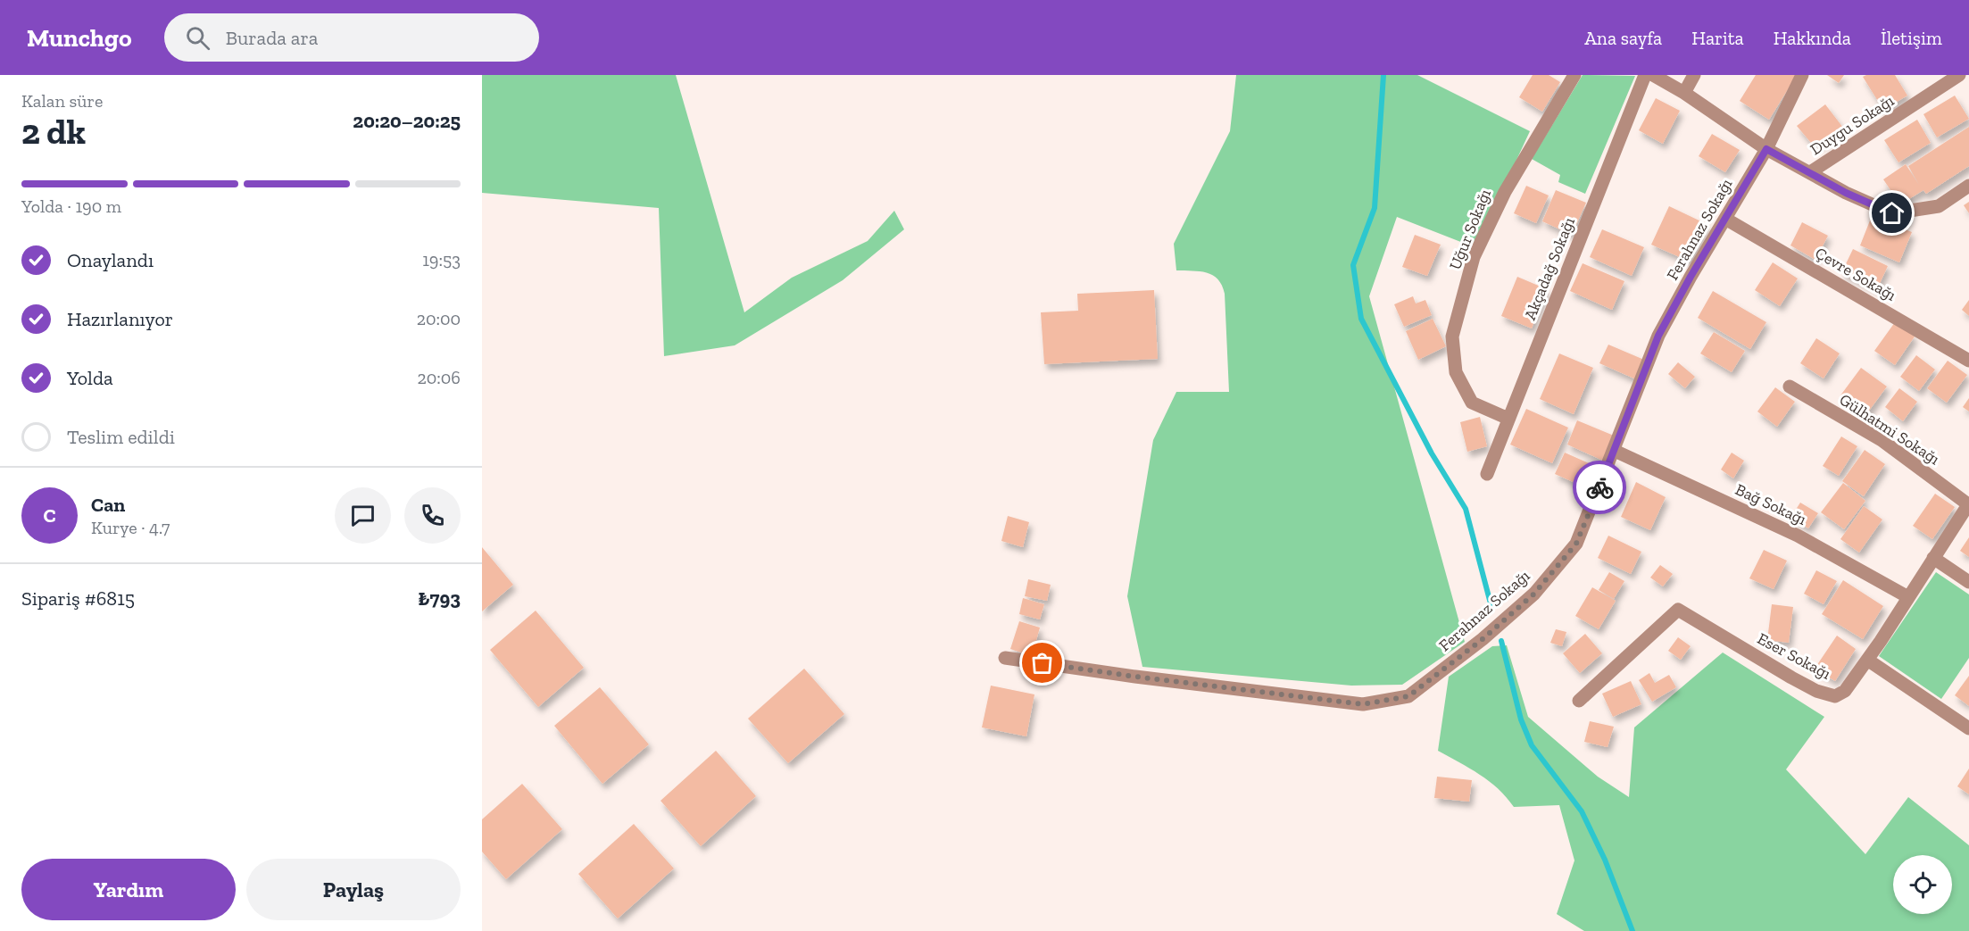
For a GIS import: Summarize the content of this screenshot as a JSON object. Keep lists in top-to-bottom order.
{
  "streets": {
    "street": [
      "Duygu Sokağı",
      "Uğur Sokağı",
      "Ferahnaz Sokağı",
      "Akçadağ Sokağı",
      "Çevre Sokağı",
      "Gülhatmi Sokağı",
      "Bağ Sokağı",
      "Eser Sokağı"
    ]
  },
  "crossings": [
    ["Duygu Sokağı", "Ferahnaz Sokağı"],
    ["Uğur Sokağı", "Akçadağ Sokağı"],
    ["Ferahnaz Sokağı", "Çevre Sokağı"],
    ["Ferahnaz Sokağı", "Bağ Sokağı"],
    ["Gülhatmi Sokağı", "Eser Sokağı"],
    ["Bağ Sokağı", "Eser Sokağı"]
  ],
  "page": {
    "header": "Munchgo",
    "search": "Burada ara",
    "nav": [
      "Ana sayfa",
      "Harita",
      "Hakkında",
      "İletişim"
    ],
    "heading": ["2 dk", "Kalan süre", "20:20–20:25"],
    "panel": [
      "Can",
      "Kurye · 4.7",
      "Sipariş #6815",
      "₺793"
    ],
    "bar": "Yolda · 190 m",
    "list": [
      ["Onaylandı", "19:53"],
      ["Hazırlanıyor", "20:00"],
      ["Yolda", "20:06"],
      "Teslim edildi"
    ],
    "round": "C",
    "buttons": ["Yardım", "Paylaş"]
  }
}
